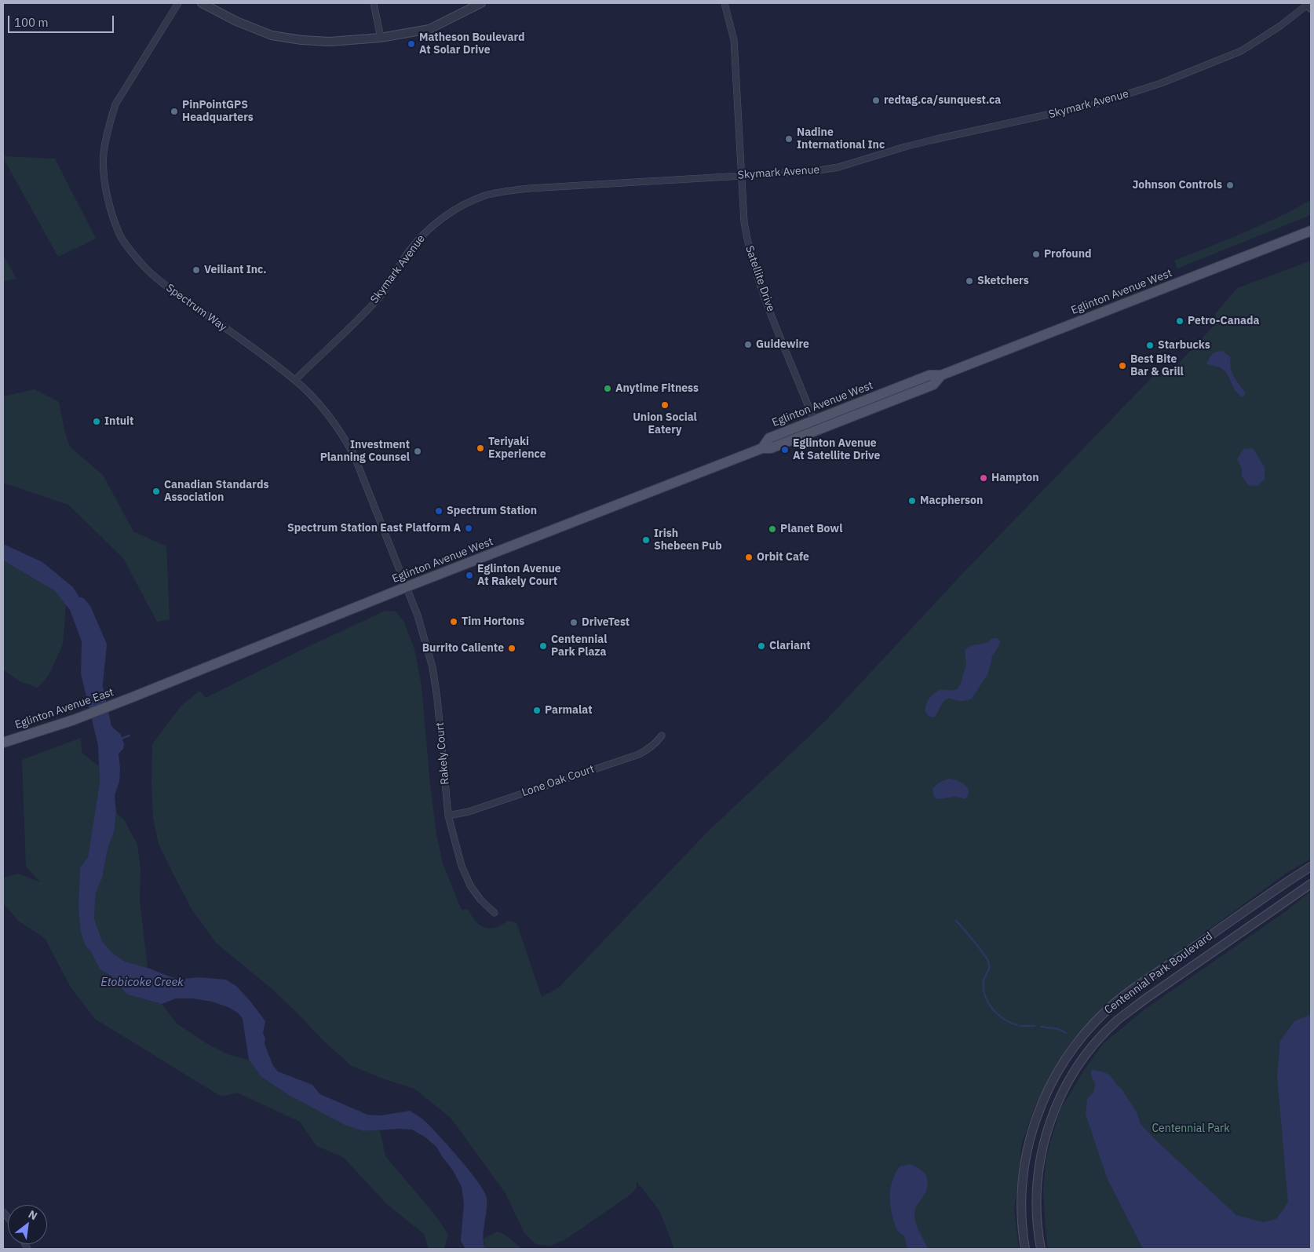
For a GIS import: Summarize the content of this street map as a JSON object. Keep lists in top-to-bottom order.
{
  "streets": {
    "main road": ["Eglinton Avenue West", "Eglinton Avenue East"],
    "street": [
      "Skymark Avenue",
      "Satellite Drive",
      "Spectrum Way",
      "Rakely Court",
      "Lone Oak Court",
      "Centennial Park Boulevard"
    ]
  },
  "crossings": [
    ["Skymark Avenue", "Satellite Drive"],
    ["Skymark Avenue", "Spectrum Way"],
    ["Satellite Drive", "Eglinton Avenue West"],
    ["Eglinton Avenue West", "Spectrum Way"],
    ["Eglinton Avenue West", "Eglinton Avenue East"],
    ["Eglinton Avenue West", "Rakely Court"],
    ["Spectrum Way", "Rakely Court"],
    ["Rakely Court", "Lone Oak Court"]
  ],
  "water": ["Etobicoke Creek"],
  "parks": ["Centennial Park"],
  "places": [
    "Matheson Boulevard At Solar Drive",
    "redtag.ca/sunquest.ca",
    "PinPointGPS Headquarters",
    "Nadine International Inc",
    "Johnson Controls",
    "Profound",
    "Veiliant Inc.",
    "Sketchers",
    "Petro-Canada",
    "Guidewire",
    "Starbucks",
    "Best Bite Bar & Grill",
    "Anytime Fitness",
    "Union Social Eatery",
    "Intuit",
    "Teriyaki Experience",
    "Eglinton Avenue At Satellite Drive",
    "Investment Planning Counsel",
    "Hampton",
    "Canadian Standards Association",
    "Macpherson",
    "Spectrum Station",
    "Spectrum Station East Platform A",
    "Planet Bowl",
    "Irish Shebeen Pub",
    "Orbit Cafe",
    "Eglinton Avenue At Rakely Court",
    "Tim Hortons",
    "DriveTest",
    "Centennial Park Plaza",
    "Clariant",
    "Burrito Caliente",
    "Parmalat"
  ],
  "scale_bar": "100 m",
  "north": "top right"
}
